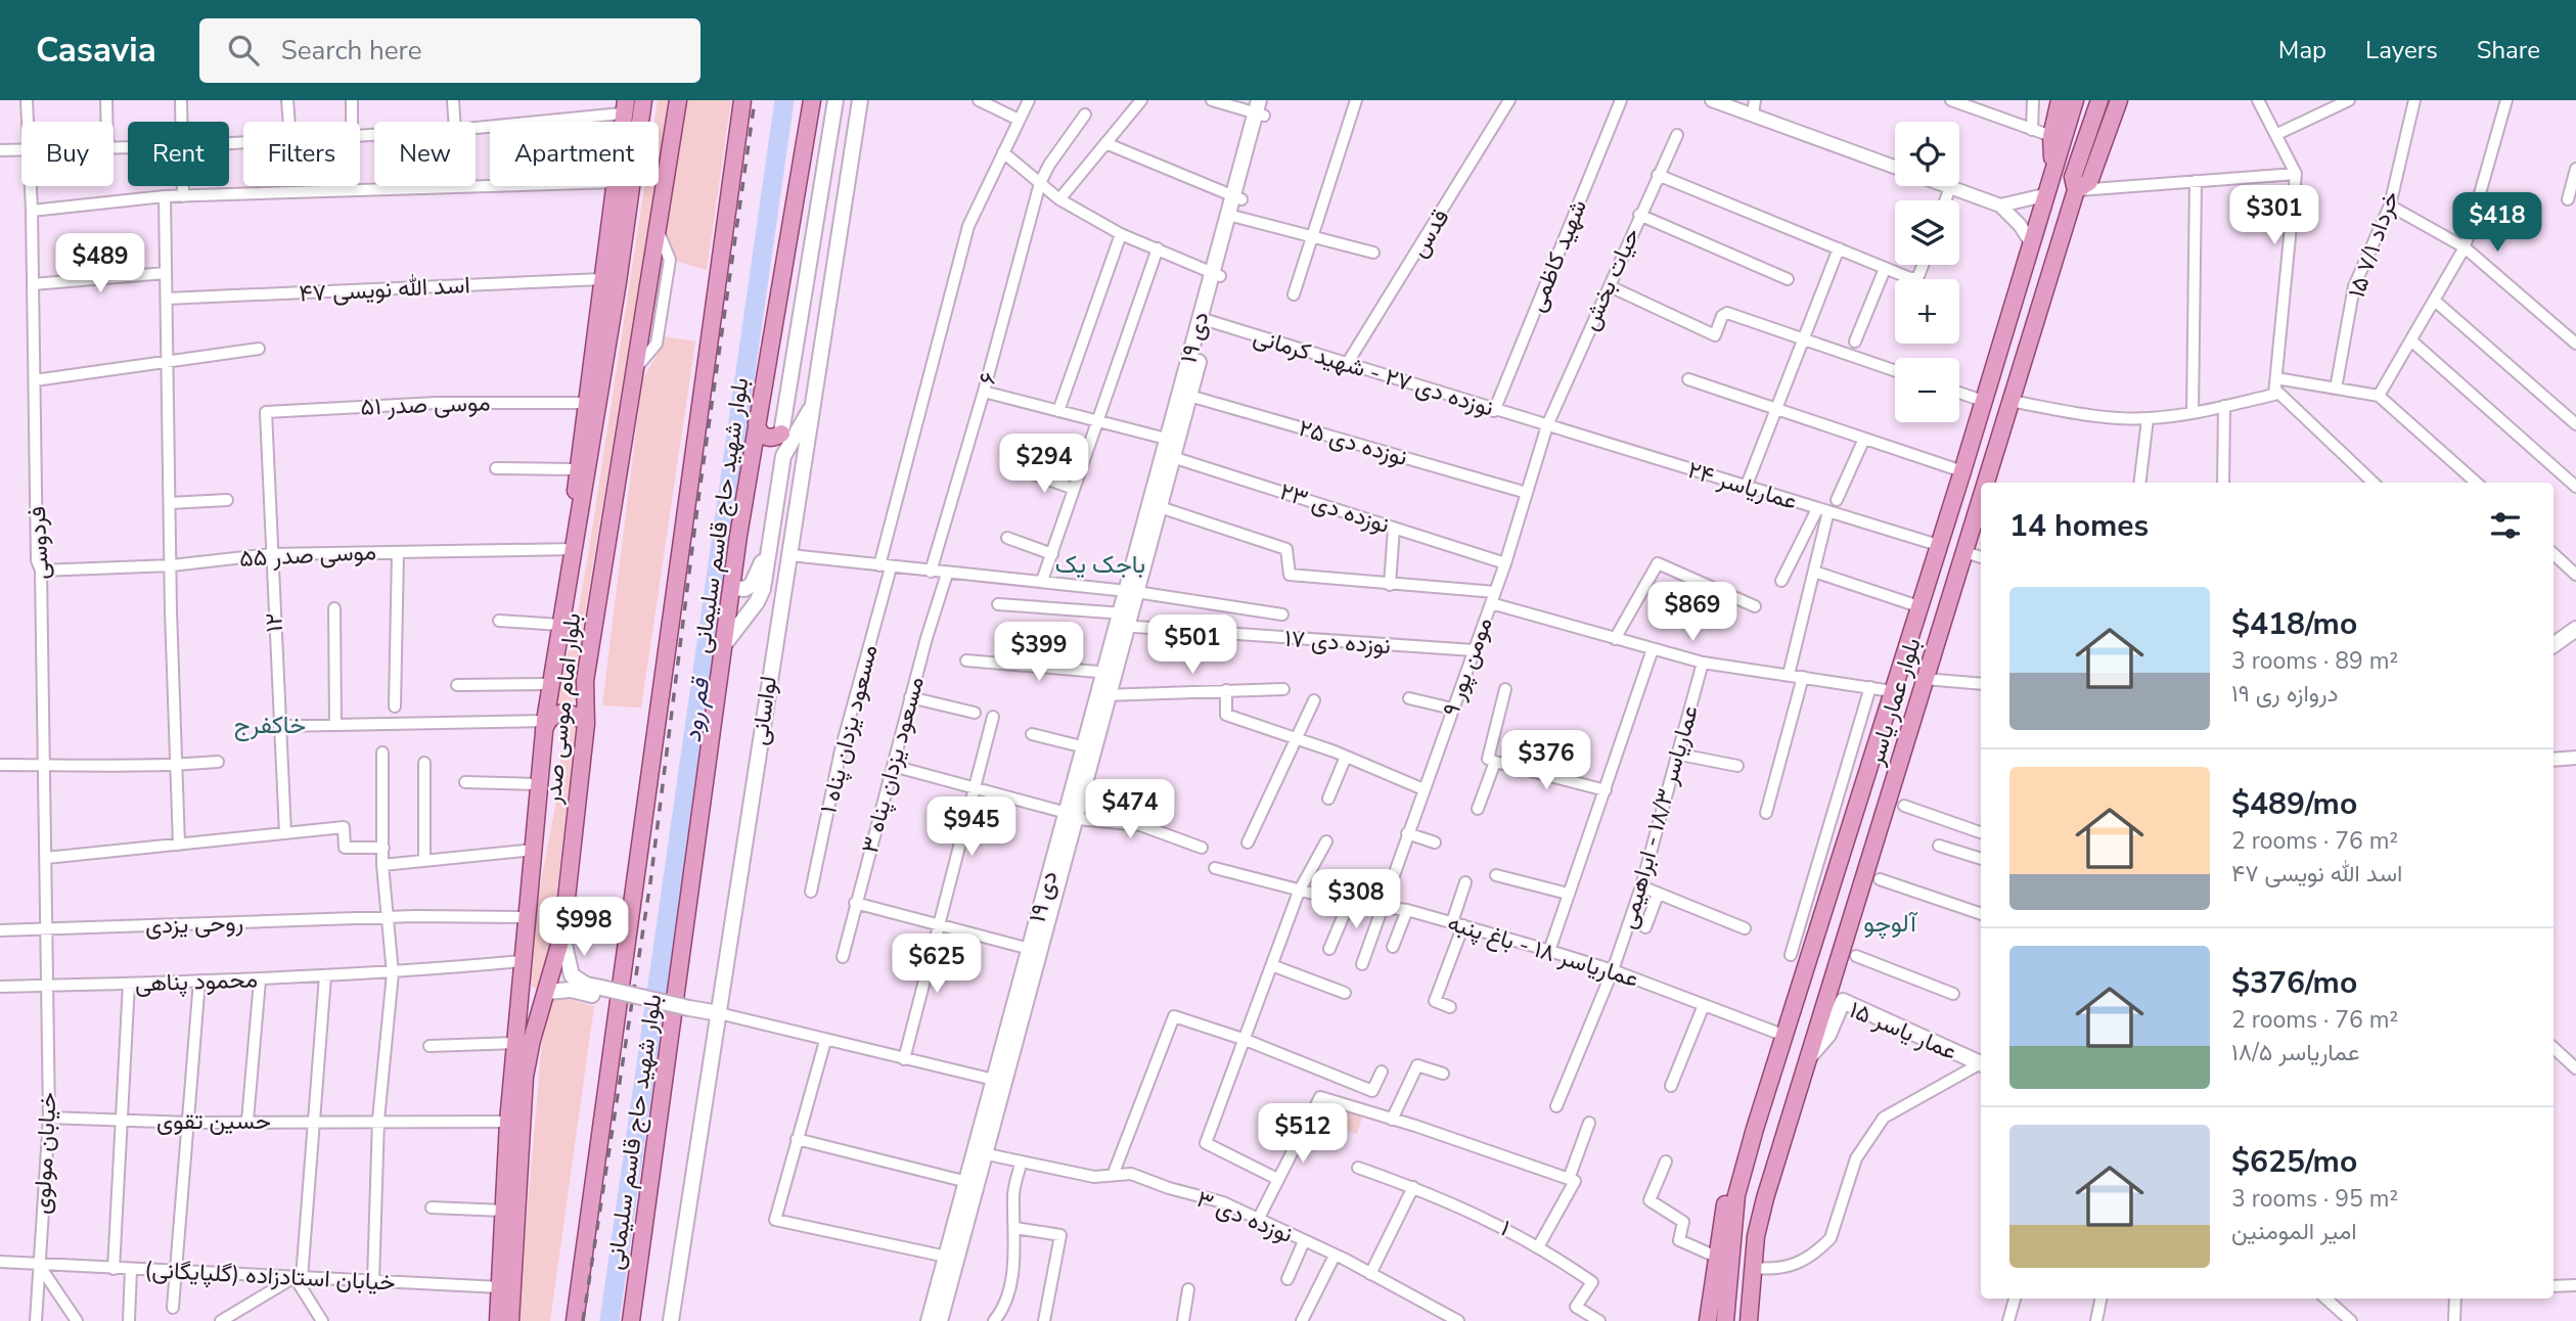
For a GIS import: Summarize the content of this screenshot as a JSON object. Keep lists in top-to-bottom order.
{
  "streets": {
    "main road": [
      "۱۹ دی",
      "بلوار شهید حاج قاسم سلیمانی",
      "بلوار عمار یاسر",
      "بلوار امام موسی صدر",
      "لواسانی",
      "عمار یاسر ۱۵"
    ],
    "street": [
      "قدس",
      "۱۵ خرداد ۷/۱",
      "شهید کاظمی",
      "حیات بخش",
      "۴۷ اسد الله نویسی",
      "نوزده دی ۲۷ - شهید کرمانی",
      "۶",
      "موسی صدر ۵۱",
      "نوزده دی ۲۵",
      "عماریاسر ۲۴",
      "نوزده دی ۲۳",
      "فردوسی",
      "موسی صدر ۵۵",
      "۱۲",
      "نوزده دی ۱۷",
      "مومن پور ۹",
      "۱ مسعود یزدان پناه",
      "۳ مسعود یزدان پناه",
      "عماریاسر ۱۸/۳ - ابراهیمی",
      "روحی یزدی",
      "عماریاسر ۱۸ - باغ پنبه",
      "محمود پناهی",
      "حسین تقوی",
      "خیابان مولوی",
      "نوزده دی ۳",
      "۱",
      "خیابان استادزاده (گلپایگانی)"
    ]
  },
  "crossings": [
    ["قدس", "نوزده دی ۲۷ - شهید کرمانی"],
    ["شهید کاظمی", "نوزده دی ۲۷ - شهید کرمانی"],
    ["حیات بخش", "نوزده دی ۲۷ - شهید کرمانی"],
    ["حیات بخش", "عماریاسر ۲۴"],
    ["حیات بخش", "مومن پور ۹"],
    ["۱۹ دی", "نوزده دی ۲۷ - شهید کرمانی"],
    ["۱۹ دی", "نوزده دی ۲۵"],
    ["۱۹ دی", "نوزده دی ۲۳"],
    ["۱۹ دی", "نوزده دی ۱۷"],
    ["۱۹ دی", "نوزده دی ۳"],
    ["نوزده دی ۲۷ - شهید کرمانی", "عماریاسر ۲۴"],
    ["نوزده دی ۲۷ - شهید کرمانی", "مومن پور ۹"],
    ["موسی صدر ۵۱", "۱۲"],
    ["نوزده دی ۲۵", "مومن پور ۹"],
    ["عماریاسر ۲۴", "مومن پور ۹"],
    ["عماریاسر ۲۴", "بلوار عمار یاسر"],
    ["نوزده دی ۲۳", "مومن پور ۹"],
    ["فردوسی", "موسی صدر ۵۵"],
    ["فردوسی", "روحی یزدی"],
    ["فردوسی", "محمود پناهی"],
    ["فردوسی", "خیابان مولوی"],
    ["موسی صدر ۵۵", "۱۲"],
    ["موسی صدر ۵۵", "بلوار امام موسی صدر"],
    ["نوزده دی ۱۷", "مومن پور ۹"],
    ["مومن پور ۹", "عماریاسر ۱۸ - باغ پنبه"],
    ["بلوار عمار یاسر", "عماریاسر ۱۸ - باغ پنبه"],
    ["بلوار عمار یاسر", "عمار یاسر ۱۵"],
    ["بلوار امام موسی صدر", "روحی یزدی"],
    ["بلوار امام موسی صدر", "محمود پناهی"],
    ["بلوار امام موسی صدر", "حسین تقوی"],
    ["بلوار امام موسی صدر", "خیابان استادزاده (گلپایگانی)"],
    ["عماریاسر ۱۸/۳ - ابراهیمی", "عماریاسر ۱۸ - باغ پنبه"],
    ["محمود پناهی", "خیابان مولوی"],
    ["حسین تقوی", "خیابان مولوی"],
    ["خیابان مولوی", "خیابان استادزاده (گلپایگانی)"]
  ],
  "districts": ["باجک یک", "خاکفرج", "آلوچو"],
  "water": ["قم رود"],
  "page": {
    "header": "Casavia",
    "search": "Search here",
    "nav": ["Map", "Layers", "Share"],
    "map_buttons": ["+", "−"],
    "chip": [
      "Buy",
      "Rent",
      "Filters",
      "New",
      "Apartment"
    ],
    "price": [
      "$301",
      "$418",
      "$489",
      "$294",
      "$869",
      "$501",
      "$399",
      "$376",
      "$474",
      "$945",
      "$308",
      "$998",
      "$625",
      "$512"
    ],
    "heading": "14 homes",
    "list": [
      {
        "name": "$418/mo",
        "note": "3 rooms · 89 m² · دروازه ری ۱۹"
      },
      {
        "name": "$489/mo",
        "note": "2 rooms · 76 m² · ۴۷ اسد الله نویسی"
      },
      {
        "name": "$376/mo",
        "note": "2 rooms · 76 m² · عماریاسر ۱۸/۵"
      },
      {
        "name": "$625/mo",
        "note": "3 rooms · 95 m² · امیر المومنین"
      }
    ]
  }
}
